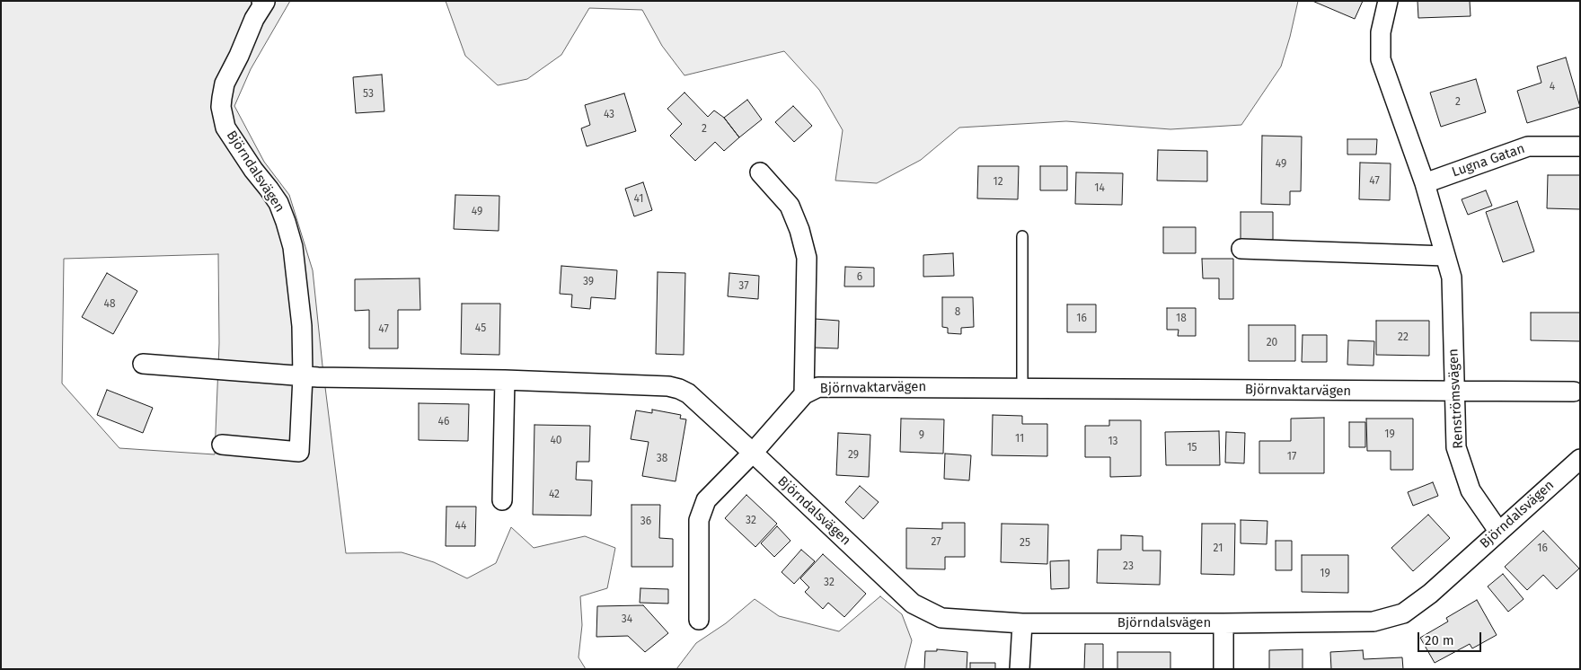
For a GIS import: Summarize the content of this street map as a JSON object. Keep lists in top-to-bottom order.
{
  "streets": {
    "street": [
      "Lugna Gatan",
      "Björndalsvägen",
      "Björnvaktarvägen",
      "Renströmsvägen"
    ]
  },
  "crossings": [
    ["Lugna Gatan", "Renströmsvägen"],
    ["Björndalsvägen", "Björnvaktarvägen"],
    ["Björndalsvägen", "Renströmsvägen"],
    ["Björnvaktarvägen", "Renströmsvägen"]
  ],
  "house_numbers": [
    "4",
    "53",
    "2",
    "43",
    "2",
    "49",
    "47",
    "12",
    "14",
    "41",
    "49",
    "6",
    "39",
    "37",
    "48",
    "8",
    "16",
    "18",
    "45",
    "47",
    "22",
    "20",
    "46",
    "19",
    "9",
    "11",
    "40",
    "13",
    "15",
    "29",
    "17",
    "38",
    "42",
    "32",
    "36",
    "44",
    "27",
    "25",
    "21",
    "16",
    "23",
    "19",
    "32",
    "34"
  ],
  "scale_bar": "20 m"
}
